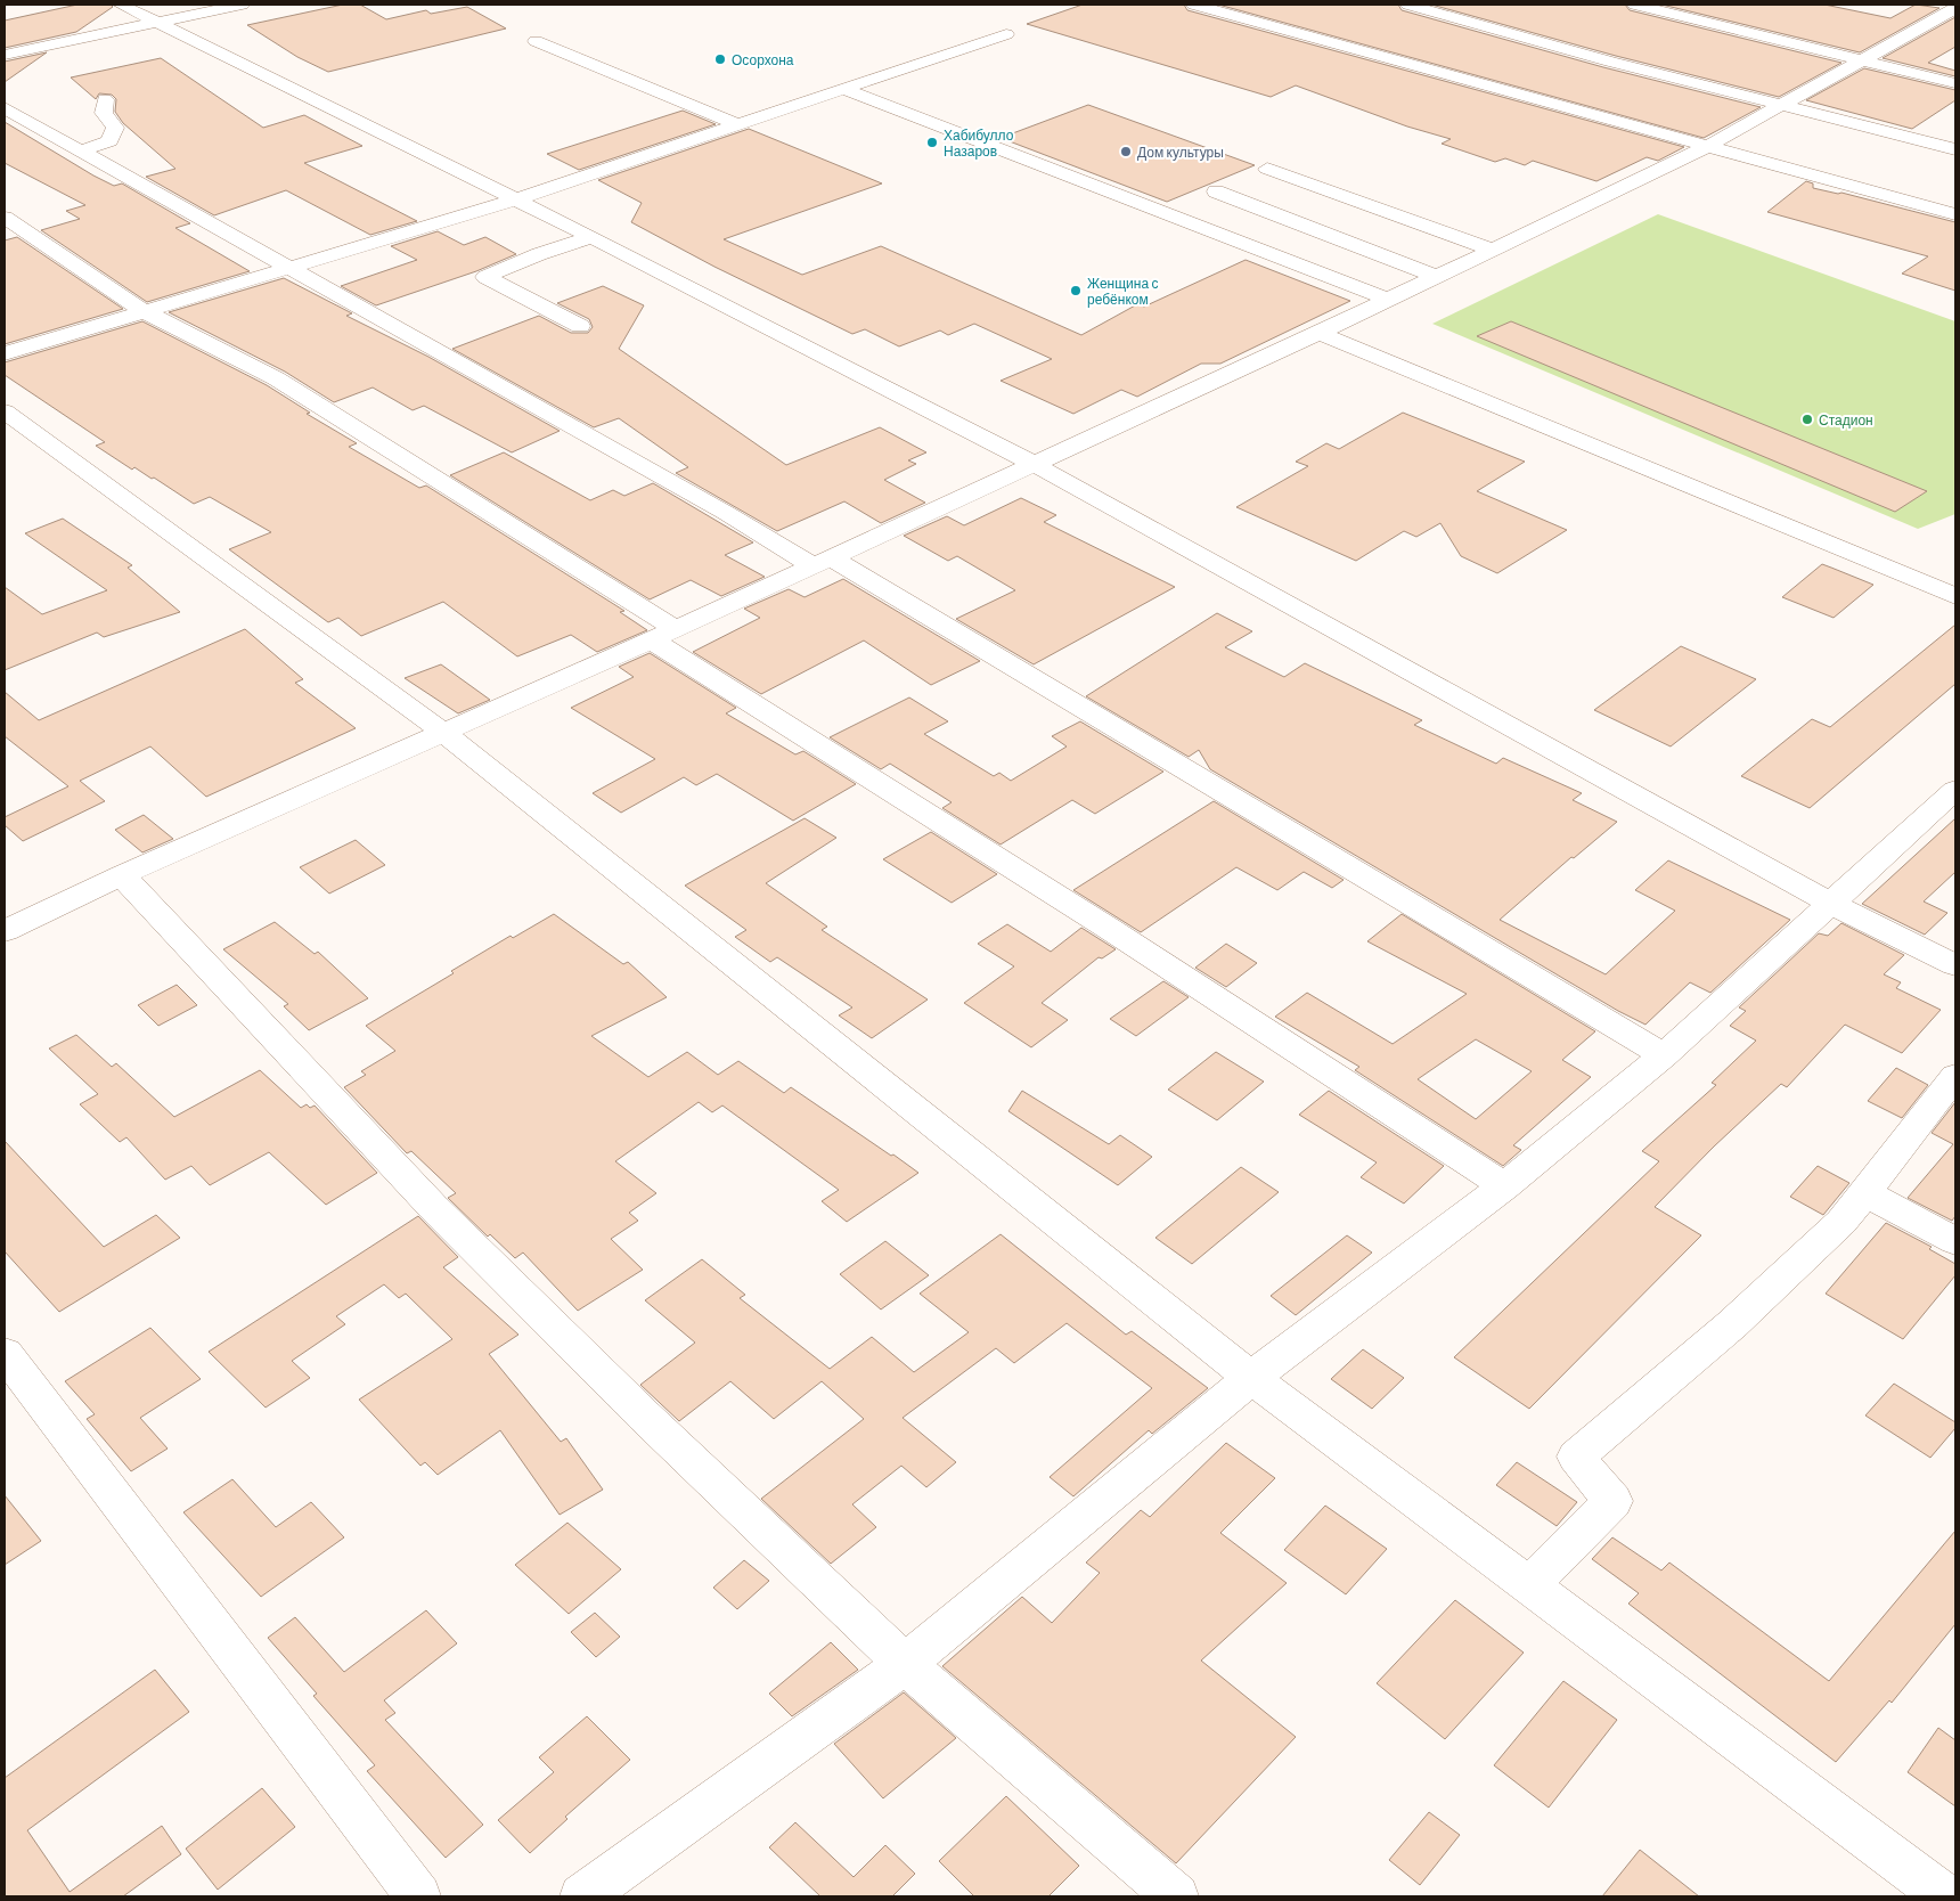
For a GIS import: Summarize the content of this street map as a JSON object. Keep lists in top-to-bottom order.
{
  "places": [
    "Осорхона",
    "Хабибулло Назаров",
    "Дом культуры",
    "Женщина с ребёнком",
    "Стадион"
  ]
}
